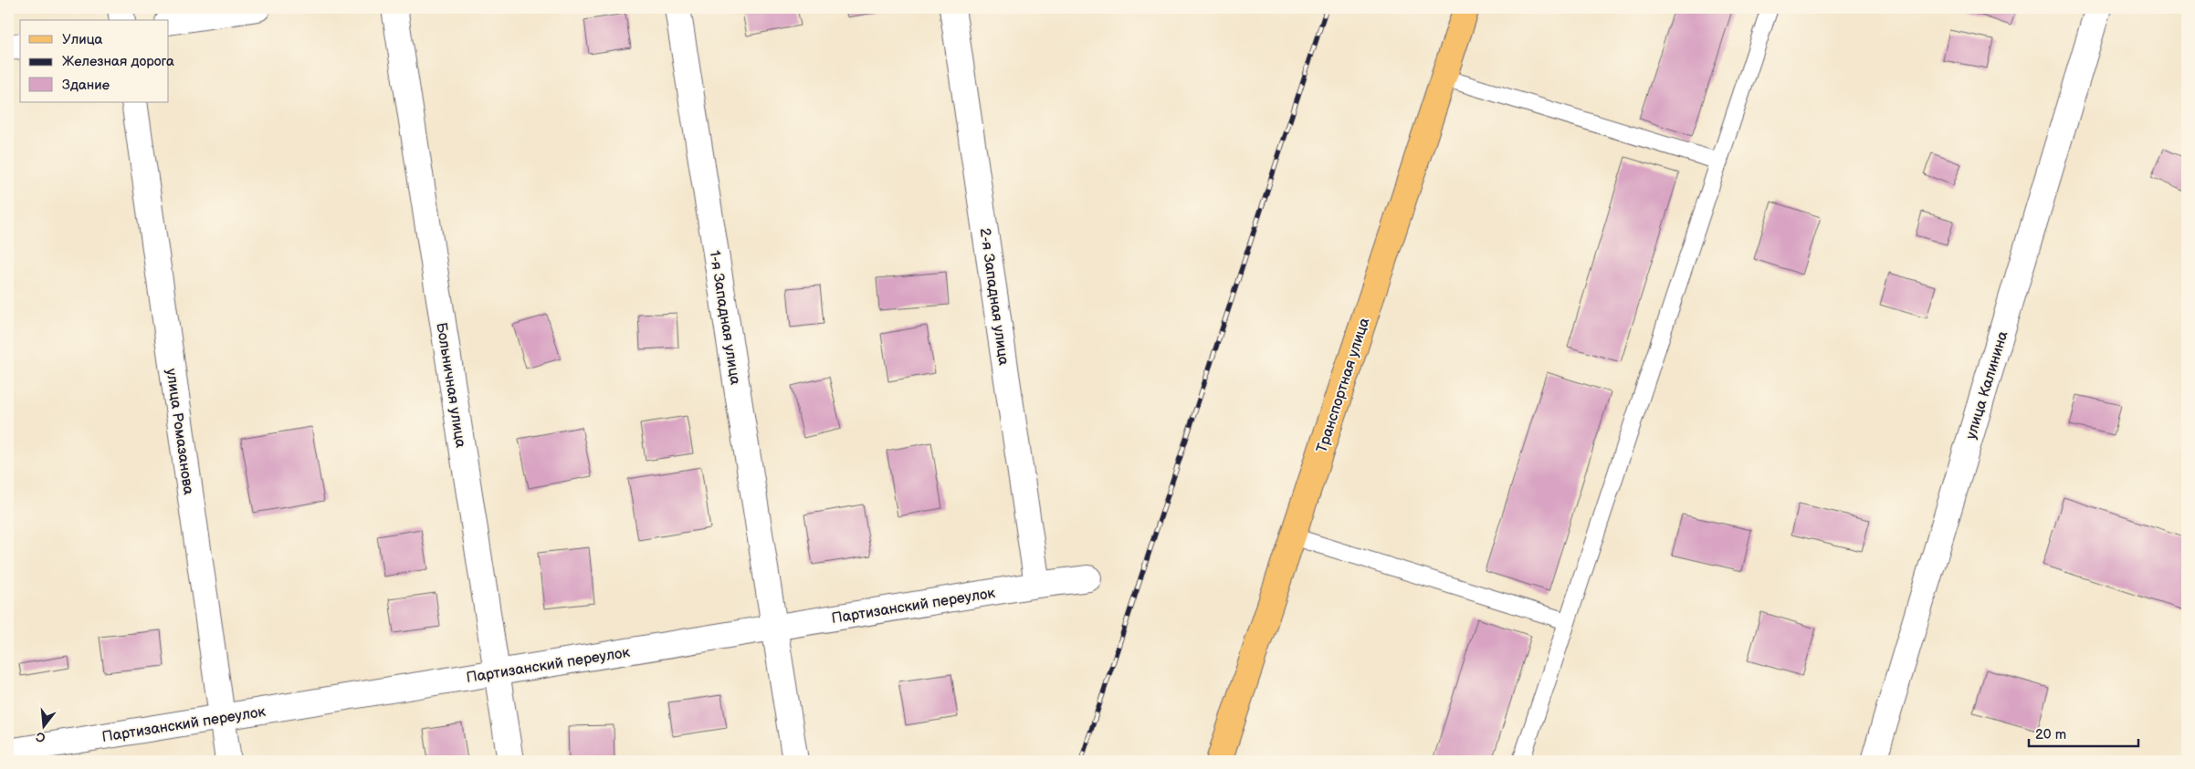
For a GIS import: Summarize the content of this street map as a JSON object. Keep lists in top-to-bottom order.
{
  "streets": {
    "main road": ["Транспортная улица"],
    "street": [
      "2-я Западная улица",
      "1-я Западная улица",
      "Больничная улица",
      "улица Калинина",
      "улица Ромазанова",
      "Партизанский переулок"
    ]
  },
  "crossings": [
    ["2-я Западная улица", "Партизанский переулок"],
    ["1-я Западная улица", "Партизанский переулок"],
    ["Больничная улица", "Партизанский переулок"],
    ["улица Ромазанова", "Партизанский переулок"]
  ],
  "legend": ["Улица", "Железная дорога", "Здание"],
  "scale_bar": "20 m",
  "north": "bottom"
}
